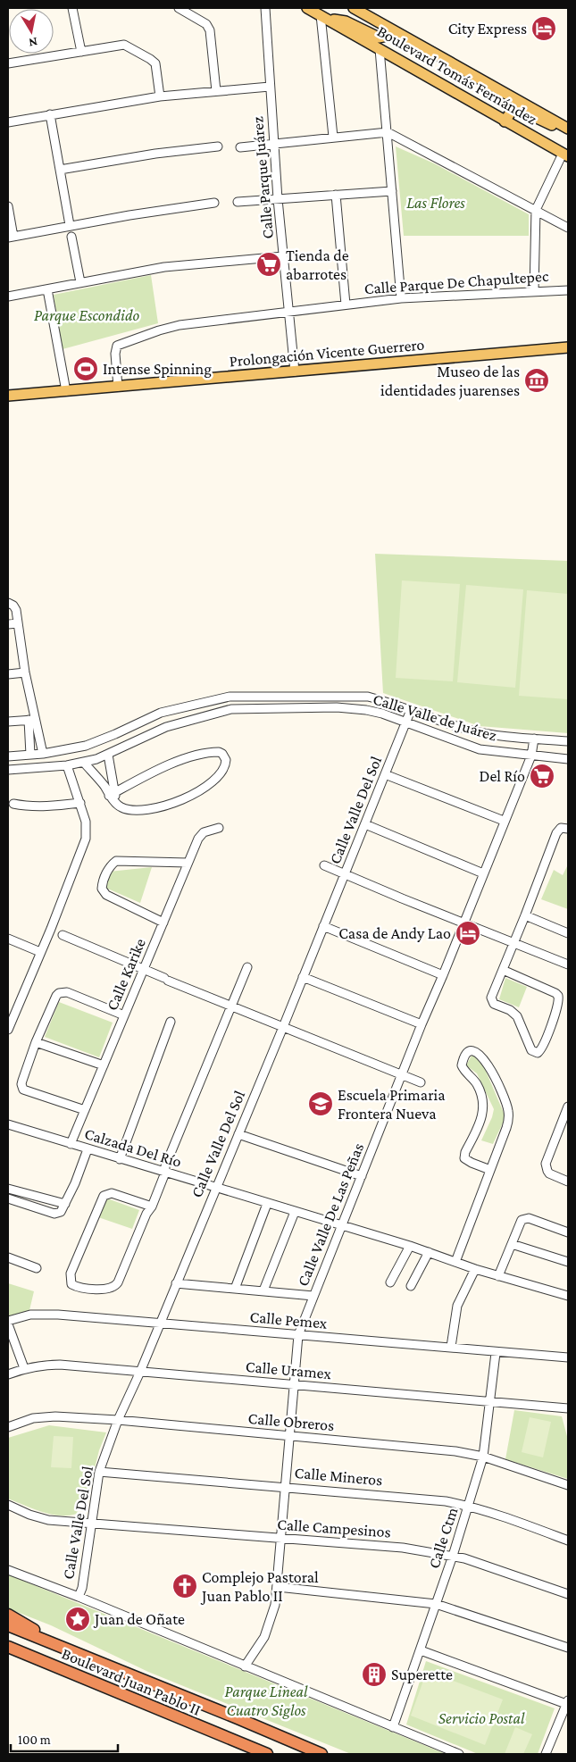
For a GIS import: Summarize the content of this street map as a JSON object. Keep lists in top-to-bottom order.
{
  "streets": {
    "highway": ["Boulevard Juan Pablo II"],
    "main road": ["Boulevard Tomás Fernández", "Prolongación Vicente Guerrero"],
    "street": [
      "Calle Parque Juárez",
      "Calle Parque De Chapultepec",
      "Calle Valle de Juárez",
      "Calle Valle Del Sol",
      "Calle Karike",
      "Calzada Del Río",
      "Calle Valle De Las Peñas",
      "Calle Pemex",
      "Calle Uramex",
      "Calle Obreros",
      "Calle Mineros",
      "Calle Campesinos",
      "Calle Ctm"
    ]
  },
  "crossings": [
    ["Calle Parque Juárez", "Calle Parque De Chapultepec"],
    ["Calle Parque Juárez", "Prolongación Vicente Guerrero"],
    ["Calle Parque De Chapultepec", "Prolongación Vicente Guerrero"],
    ["Calle Valle de Juárez", "Calle Valle Del Sol"],
    ["Calle Valle de Juárez", "Calle Valle De Las Peñas"],
    ["Calle Valle Del Sol", "Calzada Del Río"],
    ["Calle Valle Del Sol", "Calle Pemex"],
    ["Calle Valle Del Sol", "Calle Uramex"],
    ["Calle Valle Del Sol", "Calle Obreros"],
    ["Calle Valle Del Sol", "Calle Mineros"],
    ["Calle Valle Del Sol", "Calle Campesinos"],
    ["Calle Karike", "Calzada Del Río"],
    ["Calzada Del Río", "Calle Valle De Las Peñas"],
    ["Calle Valle De Las Peñas", "Calle Pemex"],
    ["Calle Valle De Las Peñas", "Calle Uramex"],
    ["Calle Valle De Las Peñas", "Calle Obreros"],
    ["Calle Valle De Las Peñas", "Calle Mineros"],
    ["Calle Valle De Las Peñas", "Calle Campesinos"],
    ["Calle Pemex", "Calle Ctm"],
    ["Calle Uramex", "Calle Ctm"],
    ["Calle Obreros", "Calle Ctm"],
    ["Calle Mineros", "Calle Ctm"],
    ["Calle Campesinos", "Calle Ctm"]
  ],
  "parks": [
    "Las Flores",
    "Parque Escondido",
    "Parque Lineal Cuatro Siglos",
    "Servicio Postal"
  ],
  "places": {
    "hotel": ["City Express", "Casa de Andy Lao"],
    "supermarket": ["Tienda de abarrotes", "Del Río"],
    "sports": ["Intense Spinning"],
    "museum": ["Museo de las identidades juarenses"],
    "school or university": ["Escuela Primaria Frontera Nueva"],
    "church": ["Complejo Pastoral Juan Pablo II"],
    "place": ["Juan de Oñate"],
    "building": ["Superette"]
  },
  "scale_bar": "100 m",
  "north": "bottom"
}
